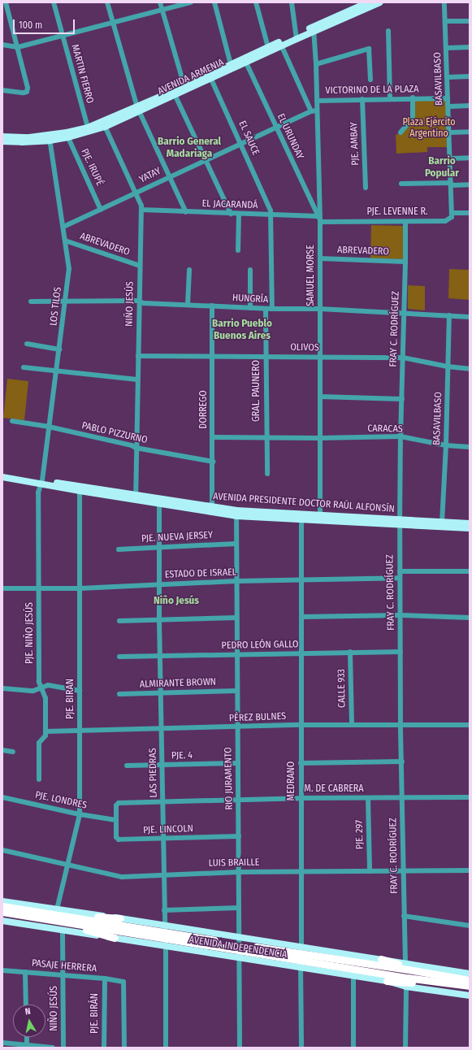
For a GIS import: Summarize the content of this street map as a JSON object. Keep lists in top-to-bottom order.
{
  "streets": {
    "highway": ["AVENIDA INDEPENDENCIA"],
    "main road": ["AVENIDA ARMENIA", "AVENIDA PRESIDENTE DOCTOR RAÚL ALFONSÍN"],
    "street": [
      "MARTIN FIERRO",
      "BASAVILBASO",
      "VICTORINO DE LA PLAZA",
      "EL URUNDAY",
      "EL SAUCE",
      "PJE. AMBAY",
      "PJE. IRUPÉ",
      "YATAY",
      "EL JACARANDÁ",
      "PJE. LEVENNE R.",
      "ABREVADERO",
      "SAMUEL MORSE",
      "HUNGRÍA",
      "NIÑO JESÚS",
      "LOS TILOS",
      "FRAY C. RODRÍGUEZ",
      "OLIVOS",
      "GRAL. PAUNERO",
      "DORREGO",
      "CARACAS",
      "PABLO PIZZURNO",
      "PJE. NUEVA JERSEY",
      "ESTADO DE ISRAEL",
      "PJE. NIÑO JESÚS",
      "PEDRO LEÓN GALLO",
      "ALMIRANTE BROWN",
      "CALLE 933",
      "PJE. BIRAN",
      "PÉREZ BULNES",
      "PJE. 4",
      "LAS PIEDRAS",
      "RIO JURAMENTO",
      "MEDRANO",
      "M. DE CABRERA",
      "PJE. LONDRES",
      "PJE. LINCOLN",
      "PJE. 297",
      "LUIS BRAILLE",
      "PASAJE HERRERA",
      "PJE. BIRÁN"
    ]
  },
  "crossings": [
    ["MARTIN FIERRO", "AVENIDA ARMENIA"],
    ["AVENIDA ARMENIA", "EL URUNDAY"],
    ["AVENIDA ARMENIA", "EL SAUCE"],
    ["AVENIDA ARMENIA", "PJE. IRUPÉ"],
    ["AVENIDA ARMENIA", "SAMUEL MORSE"],
    ["AVENIDA ARMENIA", "NIÑO JESÚS"],
    ["AVENIDA ARMENIA", "LOS TILOS"],
    ["BASAVILBASO", "VICTORINO DE LA PLAZA"],
    ["BASAVILBASO", "PJE. LEVENNE R."],
    ["BASAVILBASO", "HUNGRÍA"],
    ["BASAVILBASO", "OLIVOS"],
    ["BASAVILBASO", "CARACAS"],
    ["BASAVILBASO", "AVENIDA PRESIDENTE DOCTOR RAÚL ALFONSÍN"],
    ["VICTORINO DE LA PLAZA", "PJE. AMBAY"],
    ["VICTORINO DE LA PLAZA", "SAMUEL MORSE"],
    ["EL URUNDAY", "YATAY"],
    ["EL URUNDAY", "EL JACARANDÁ"],
    ["EL URUNDAY", "PJE. LEVENNE R."],
    ["EL URUNDAY", "SAMUEL MORSE"],
    ["EL SAUCE", "YATAY"],
    ["EL SAUCE", "EL JACARANDÁ"],
    ["PJE. IRUPÉ", "YATAY"],
    ["YATAY", "SAMUEL MORSE"],
    ["YATAY", "NIÑO JESÚS"],
    ["YATAY", "LOS TILOS"],
    ["EL JACARANDÁ", "NIÑO JESÚS"],
    ["PJE. LEVENNE R.", "SAMUEL MORSE"],
    ["PJE. LEVENNE R.", "FRAY C. RODRÍGUEZ"],
    ["ABREVADERO", "SAMUEL MORSE"],
    ["ABREVADERO", "NIÑO JESÚS"],
    ["ABREVADERO", "LOS TILOS"],
    ["ABREVADERO", "FRAY C. RODRÍGUEZ"],
    ["SAMUEL MORSE", "HUNGRÍA"],
    ["SAMUEL MORSE", "OLIVOS"],
    ["SAMUEL MORSE", "CARACAS"],
    ["SAMUEL MORSE", "AVENIDA PRESIDENTE DOCTOR RAÚL ALFONSÍN"],
    ["HUNGRÍA", "NIÑO JESÚS"],
    ["HUNGRÍA", "LOS TILOS"],
    ["HUNGRÍA", "FRAY C. RODRÍGUEZ"],
    ["HUNGRÍA", "GRAL. PAUNERO"],
    ["HUNGRÍA", "DORREGO"],
    ["NIÑO JESÚS", "OLIVOS"],
    ["NIÑO JESÚS", "PABLO PIZZURNO"],
    ["NIÑO JESÚS", "AVENIDA PRESIDENTE DOCTOR RAÚL ALFONSÍN"],
    ["NIÑO JESÚS", "AVENIDA INDEPENDENCIA"],
    ["NIÑO JESÚS", "PASAJE HERRERA"],
    ["LOS TILOS", "PABLO PIZZURNO"],
    ["LOS TILOS", "AVENIDA PRESIDENTE DOCTOR RAÚL ALFONSÍN"],
    ["LOS TILOS", "PJE. NIÑO JESÚS"],
    ["FRAY C. RODRÍGUEZ", "OLIVOS"],
    ["FRAY C. RODRÍGUEZ", "CARACAS"],
    ["FRAY C. RODRÍGUEZ", "AVENIDA PRESIDENTE DOCTOR RAÚL ALFONSÍN"],
    ["FRAY C. RODRÍGUEZ", "ESTADO DE ISRAEL"],
    ["FRAY C. RODRÍGUEZ", "PEDRO LEÓN GALLO"],
    ["FRAY C. RODRÍGUEZ", "PÉREZ BULNES"],
    ["FRAY C. RODRÍGUEZ", "M. DE CABRERA"],
    ["FRAY C. RODRÍGUEZ", "LUIS BRAILLE"],
    ["FRAY C. RODRÍGUEZ", "AVENIDA INDEPENDENCIA"],
    ["OLIVOS", "GRAL. PAUNERO"],
    ["OLIVOS", "DORREGO"],
    ["DORREGO", "PABLO PIZZURNO"],
    ["DORREGO", "AVENIDA PRESIDENTE DOCTOR RAÚL ALFONSÍN"],
    ["AVENIDA PRESIDENTE DOCTOR RAÚL ALFONSÍN", "PJE. NIÑO JESÚS"],
    ["AVENIDA PRESIDENTE DOCTOR RAÚL ALFONSÍN", "PJE. BIRAN"],
    ["AVENIDA PRESIDENTE DOCTOR RAÚL ALFONSÍN", "LAS PIEDRAS"],
    ["AVENIDA PRESIDENTE DOCTOR RAÚL ALFONSÍN", "RIO JURAMENTO"],
    ["AVENIDA PRESIDENTE DOCTOR RAÚL ALFONSÍN", "MEDRANO"],
    ["PJE. NUEVA JERSEY", "LAS PIEDRAS"],
    ["PJE. NUEVA JERSEY", "RIO JURAMENTO"],
    ["ESTADO DE ISRAEL", "PJE. NIÑO JESÚS"],
    ["ESTADO DE ISRAEL", "PJE. BIRAN"],
    ["ESTADO DE ISRAEL", "LAS PIEDRAS"],
    ["ESTADO DE ISRAEL", "RIO JURAMENTO"],
    ["ESTADO DE ISRAEL", "MEDRANO"],
    ["PJE. NIÑO JESÚS", "PÉREZ BULNES"],
    ["PEDRO LEÓN GALLO", "CALLE 933"],
    ["PEDRO LEÓN GALLO", "LAS PIEDRAS"],
    ["PEDRO LEÓN GALLO", "RIO JURAMENTO"],
    ["PEDRO LEÓN GALLO", "MEDRANO"],
    ["ALMIRANTE BROWN", "LAS PIEDRAS"],
    ["ALMIRANTE BROWN", "RIO JURAMENTO"],
    ["CALLE 933", "PÉREZ BULNES"],
    ["PJE. BIRAN", "PÉREZ BULNES"],
    ["PJE. BIRAN", "PJE. LONDRES"],
    ["PJE. BIRAN", "LUIS BRAILLE"],
    ["PJE. BIRAN", "AVENIDA INDEPENDENCIA"],
    ["PÉREZ BULNES", "LAS PIEDRAS"],
    ["PÉREZ BULNES", "RIO JURAMENTO"],
    ["PÉREZ BULNES", "MEDRANO"],
    ["PJE. 4", "LAS PIEDRAS"],
    ["PJE. 4", "RIO JURAMENTO"],
    ["LAS PIEDRAS", "M. DE CABRERA"],
    ["LAS PIEDRAS", "PJE. LINCOLN"],
    ["LAS PIEDRAS", "LUIS BRAILLE"],
    ["LAS PIEDRAS", "AVENIDA INDEPENDENCIA"],
    ["RIO JURAMENTO", "M. DE CABRERA"],
    ["RIO JURAMENTO", "PJE. LINCOLN"],
    ["RIO JURAMENTO", "LUIS BRAILLE"],
    ["RIO JURAMENTO", "AVENIDA INDEPENDENCIA"],
    ["MEDRANO", "M. DE CABRERA"],
    ["MEDRANO", "LUIS BRAILLE"],
    ["MEDRANO", "AVENIDA INDEPENDENCIA"],
    ["M. DE CABRERA", "PJE. LONDRES"],
    ["M. DE CABRERA", "PJE. LINCOLN"],
    ["M. DE CABRERA", "PJE. 297"],
    ["PJE. LONDRES", "PJE. LINCOLN"],
    ["PJE. 297", "LUIS BRAILLE"],
    ["PASAJE HERRERA", "PJE. BIRÁN"]
  ],
  "districts": [
    "Barrio General Madariaga",
    "Barrio Popular",
    "Barrio Pueblo Buenos Aires",
    "Niño Jesús"
  ],
  "parks": ["Plaza Ejército Argentino"],
  "scale_bar": "100 m",
  "north": "top"
}
